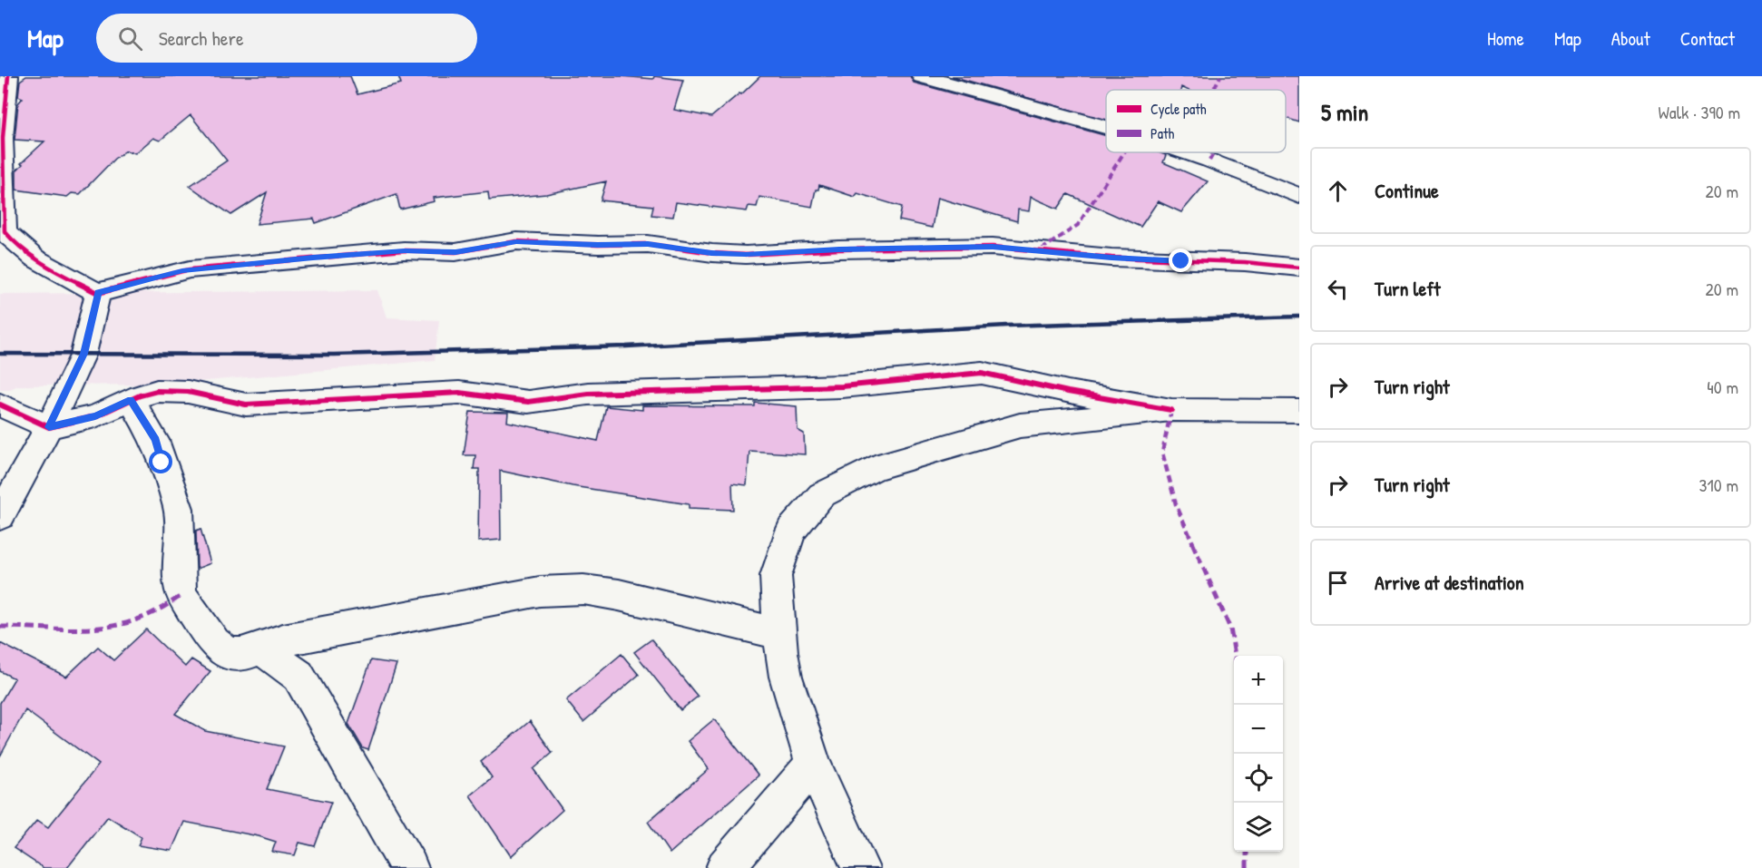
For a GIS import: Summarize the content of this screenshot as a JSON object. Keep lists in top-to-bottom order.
{
  "legend": ["Cycle path", "Path"],
  "page": {
    "header": "Map",
    "search": "Search here",
    "nav": [
      "Home",
      "Map",
      "About",
      "Contact"
    ],
    "heading": ["5 min", "Walk · 390 m"],
    "list": [
      ["Continue", "20 m"],
      ["Turn left", "20 m"],
      ["Turn right", "40 m"],
      ["Turn right", "310 m"],
      "Arrive at destination"
    ],
    "map_buttons": ["+", "−"]
  }
}
